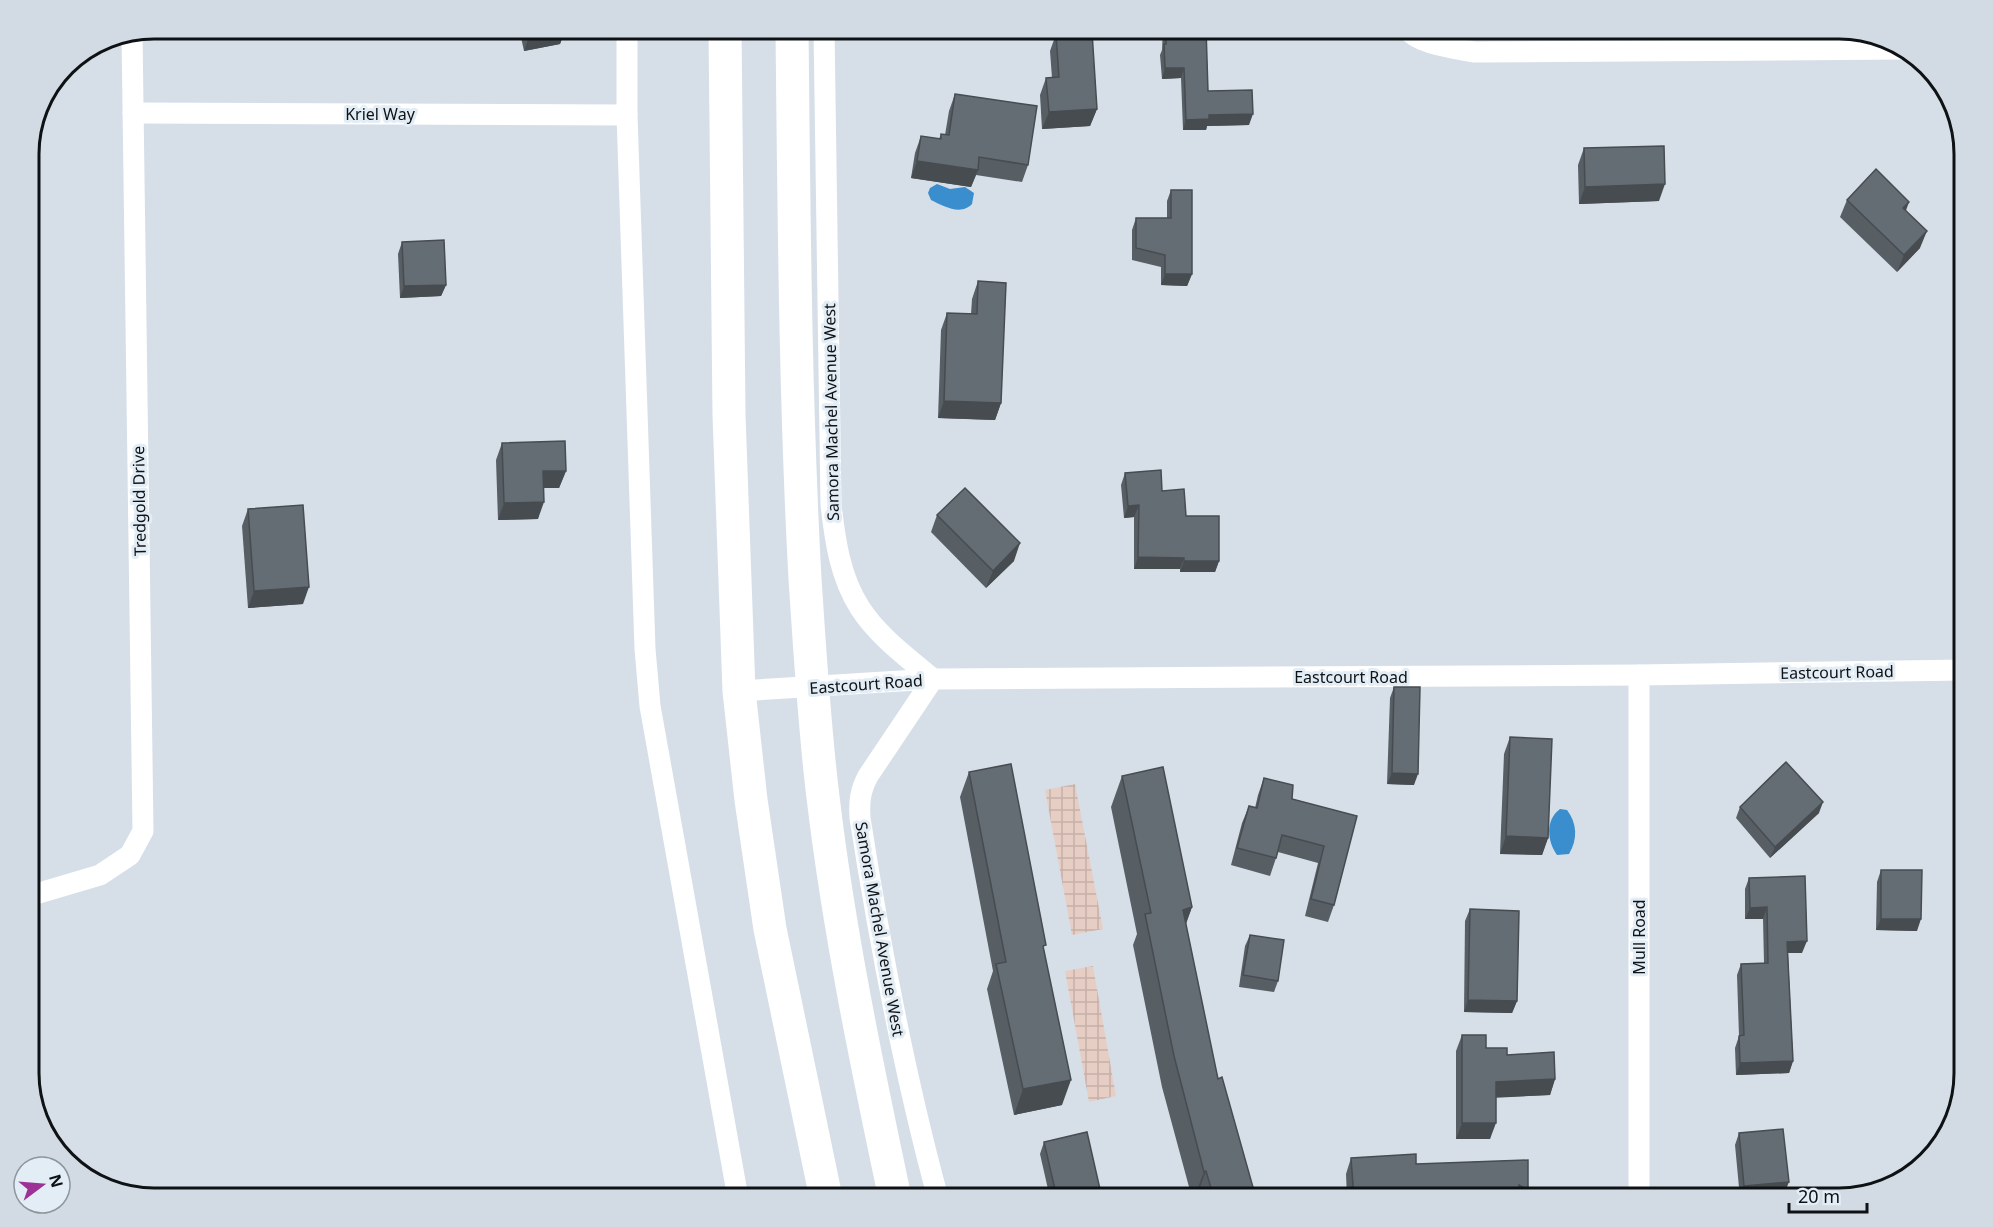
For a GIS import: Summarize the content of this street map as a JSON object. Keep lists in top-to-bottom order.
{
  "streets": {
    "highway": ["Samora Machel Avenue West"],
    "street": [
      "Kriel Way",
      "Tredgold Drive",
      "Eastcourt Road",
      "Mull Road"
    ]
  },
  "crossings": [
    ["Kriel Way", "Tredgold Drive"],
    ["Samora Machel Avenue West", "Eastcourt Road"],
    ["Eastcourt Road", "Mull Road"]
  ],
  "scale_bar": "20 m",
  "north": "right"
}
